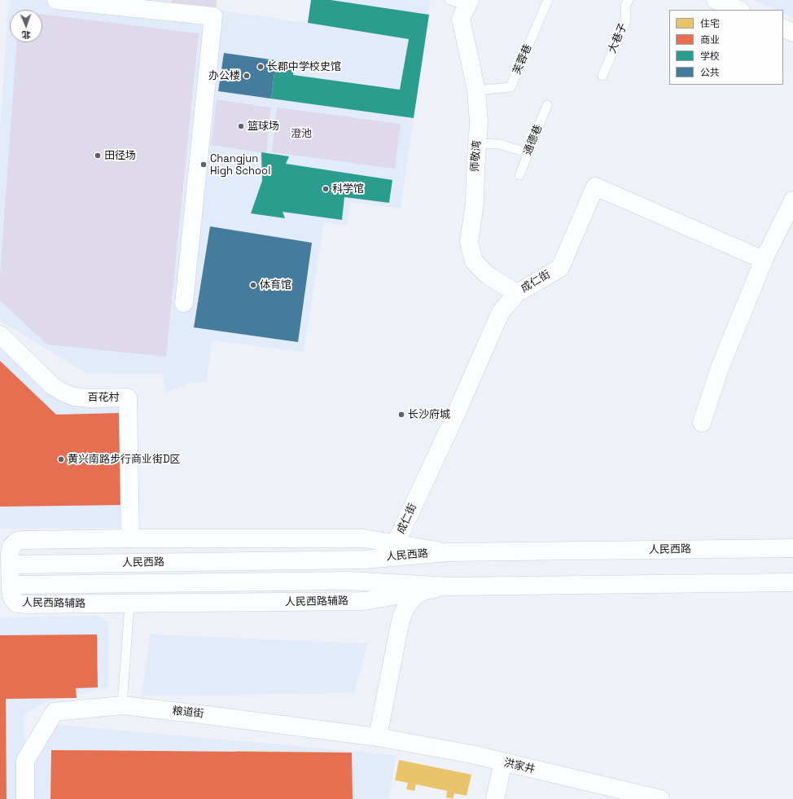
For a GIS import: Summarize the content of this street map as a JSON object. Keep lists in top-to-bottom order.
{
  "streets": {
    "street": [
      "师敬湾",
      "成仁街",
      "百花村",
      "人民西路",
      "人民西路辅路",
      "粮道街",
      "洪家井"
    ],
    "lane": ["大巷子", "芙蓉巷", "通德巷"]
  },
  "crossings": [
    ["芙蓉巷", "师敬湾"],
    ["师敬湾", "成仁街"],
    ["成仁街", "人民西路辅路"],
    ["百花村", "人民西路辅路"],
    ["人民西路", "人民西路辅路"],
    ["粮道街", "洪家井"]
  ],
  "parks": ["澄池"],
  "places": [
    "长郡中学校史馆",
    "办公楼",
    "篮球场",
    "田径场",
    "Changjun High School",
    "科学馆",
    "体育馆",
    "长沙府城",
    "黄兴南路步行商业街D区"
  ],
  "legend": [
    "住宅",
    "商业",
    "学校",
    "公共"
  ],
  "north": "bottom"
}
